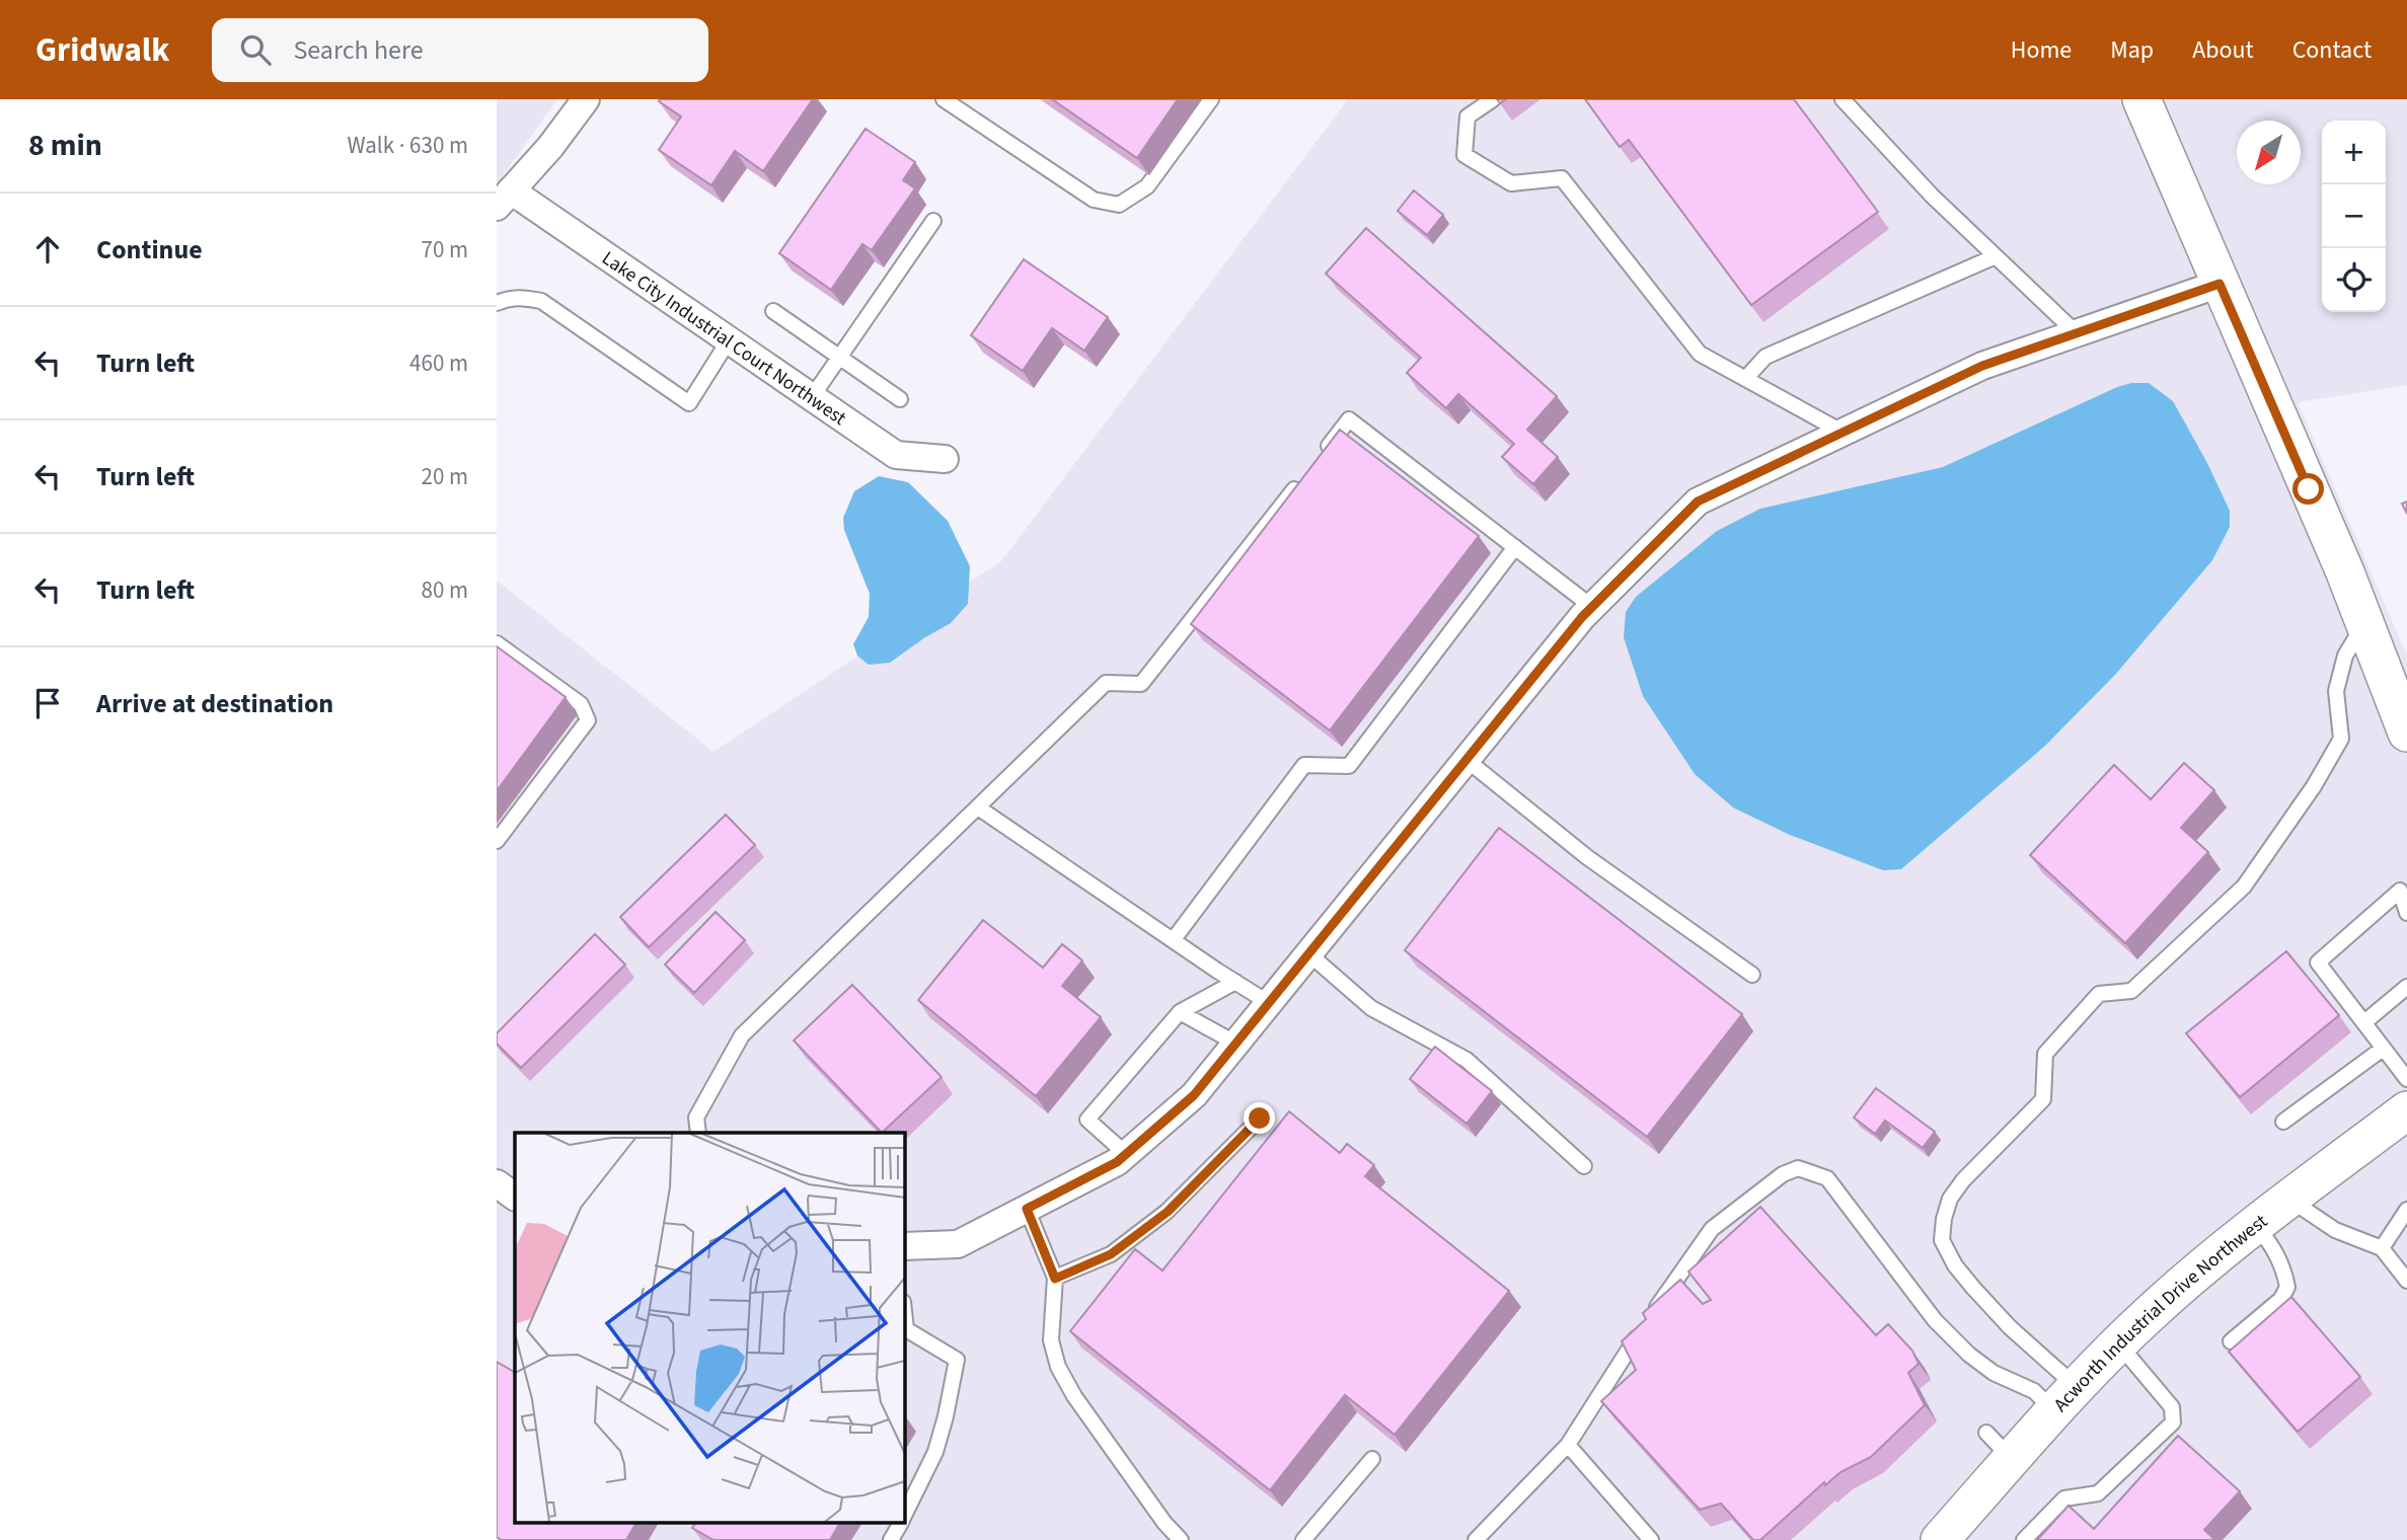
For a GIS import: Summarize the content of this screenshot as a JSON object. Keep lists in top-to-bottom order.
{
  "streets": {
    "street": ["Lake City Industrial Court Northwest", "Acworth Industrial Drive Northwest"]
  },
  "north": "bottom left",
  "page": {
    "header": "Gridwalk",
    "search": "Search here",
    "nav": [
      "Home",
      "Map",
      "About",
      "Contact"
    ],
    "heading": ["8 min", "Walk · 630 m"],
    "map_buttons": ["+", "−"],
    "list": [
      ["Continue", "70 m"],
      ["Turn left", "460 m"],
      ["Turn left", "20 m"],
      ["Turn left", "80 m"],
      "Arrive at destination"
    ]
  }
}
